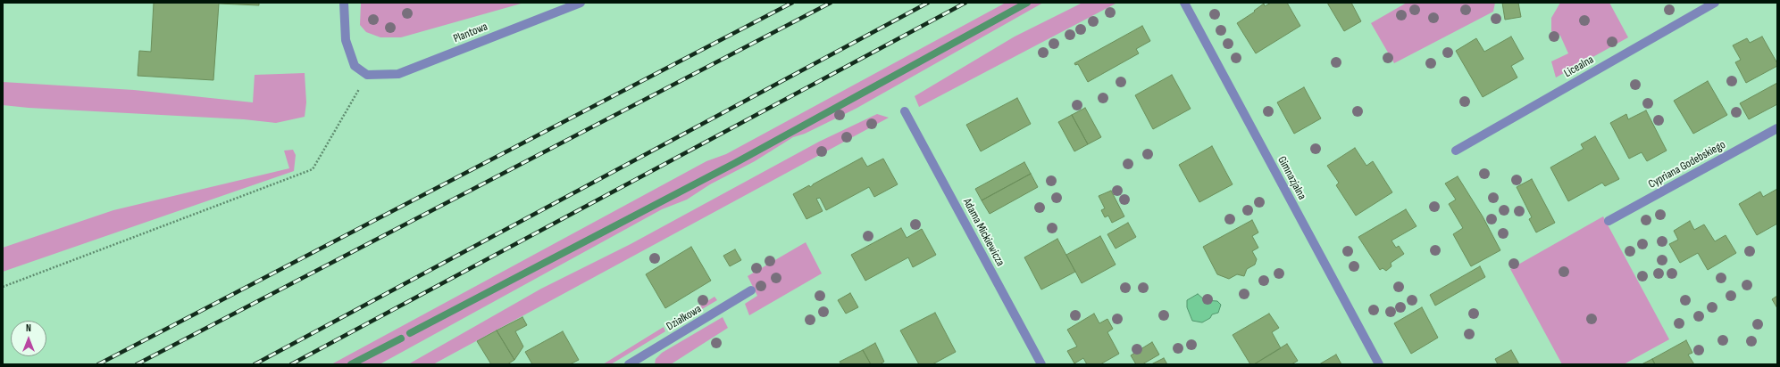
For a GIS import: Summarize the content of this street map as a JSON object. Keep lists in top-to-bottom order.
{
  "streets": {
    "street": [
      "Plantowa",
      "Licealna",
      "Cypriana Godebskiego",
      "Gimnazjalna",
      "Adama Mickiewicza",
      "Działkowa"
    ]
  },
  "north": "top"
}
